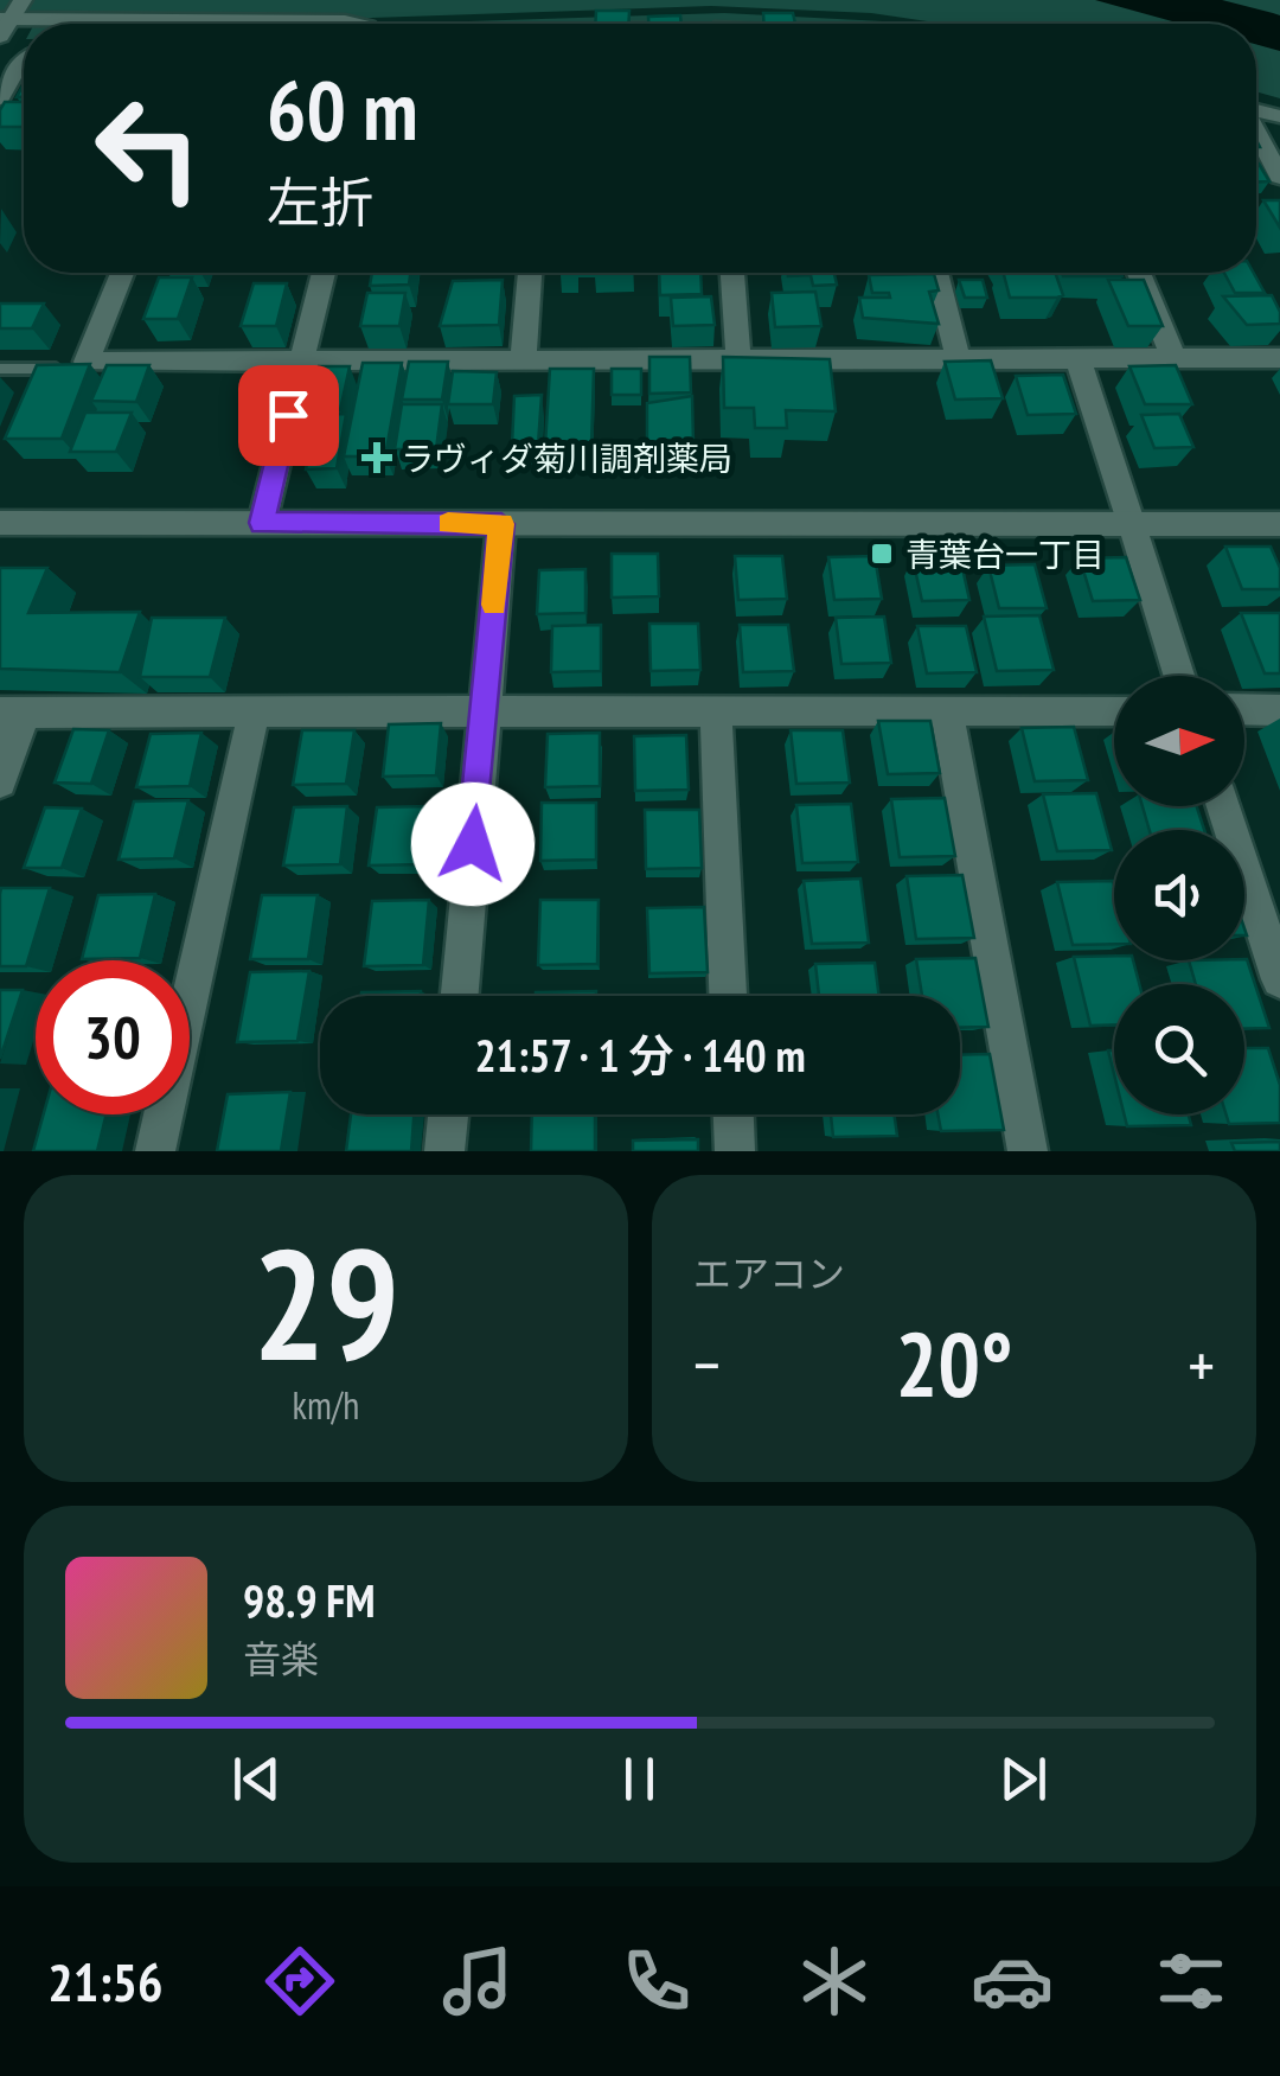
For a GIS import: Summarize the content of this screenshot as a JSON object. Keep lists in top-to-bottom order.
{
  "places": {
    "health": ["ラヴィダ菊川調剤薬局"],
    "transit": ["青葉台一丁目"]
  },
  "north": "right",
  "page": {
    "turn": ["60 m", "左折"],
    "limit": "30",
    "trip": "21:57 · 1 分 · 140 m",
    "tile": [
      ["29", "km/h"],
      "エアコン"
    ],
    "heat": ["−", "20°", "+"],
    "song": ["98.9 FM", "音楽"],
    "tabs": "21:56"
  }
}
